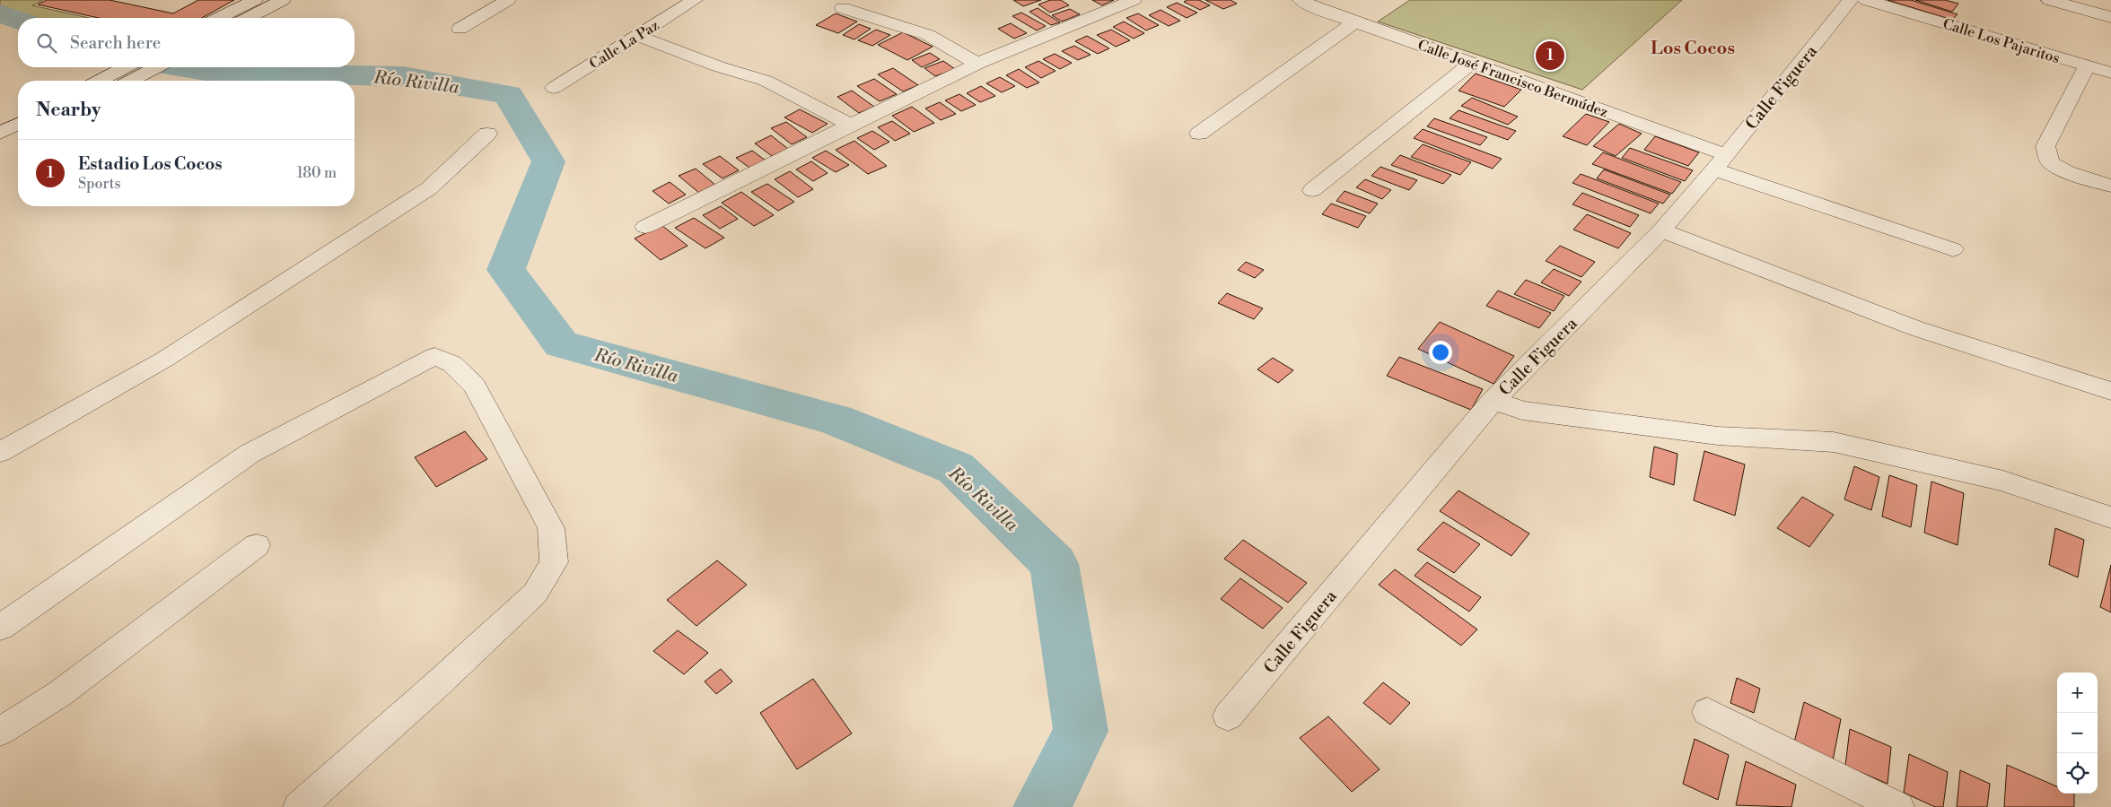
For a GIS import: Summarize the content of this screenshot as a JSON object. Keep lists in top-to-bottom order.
{
  "streets": {
    "street": [
      "Calle Los Pajaritos",
      "Calle La Paz",
      "Calle José Francisco Bermúdez",
      "Calle Figuera"
    ]
  },
  "crossings": [
    ["Calle José Francisco Bermúdez", "Calle Figuera"]
  ],
  "districts": ["Los Cocos"],
  "water": ["Río Rivilla"],
  "page": {
    "search": "Search here",
    "pins": "1",
    "heading": "Nearby",
    "list": [
      {
        "mark": "1",
        "name": "Estadio Los Cocos",
        "note": "Sports",
        "value": "180 m"
      }
    ],
    "map_buttons": ["+", "−"]
  }
}
